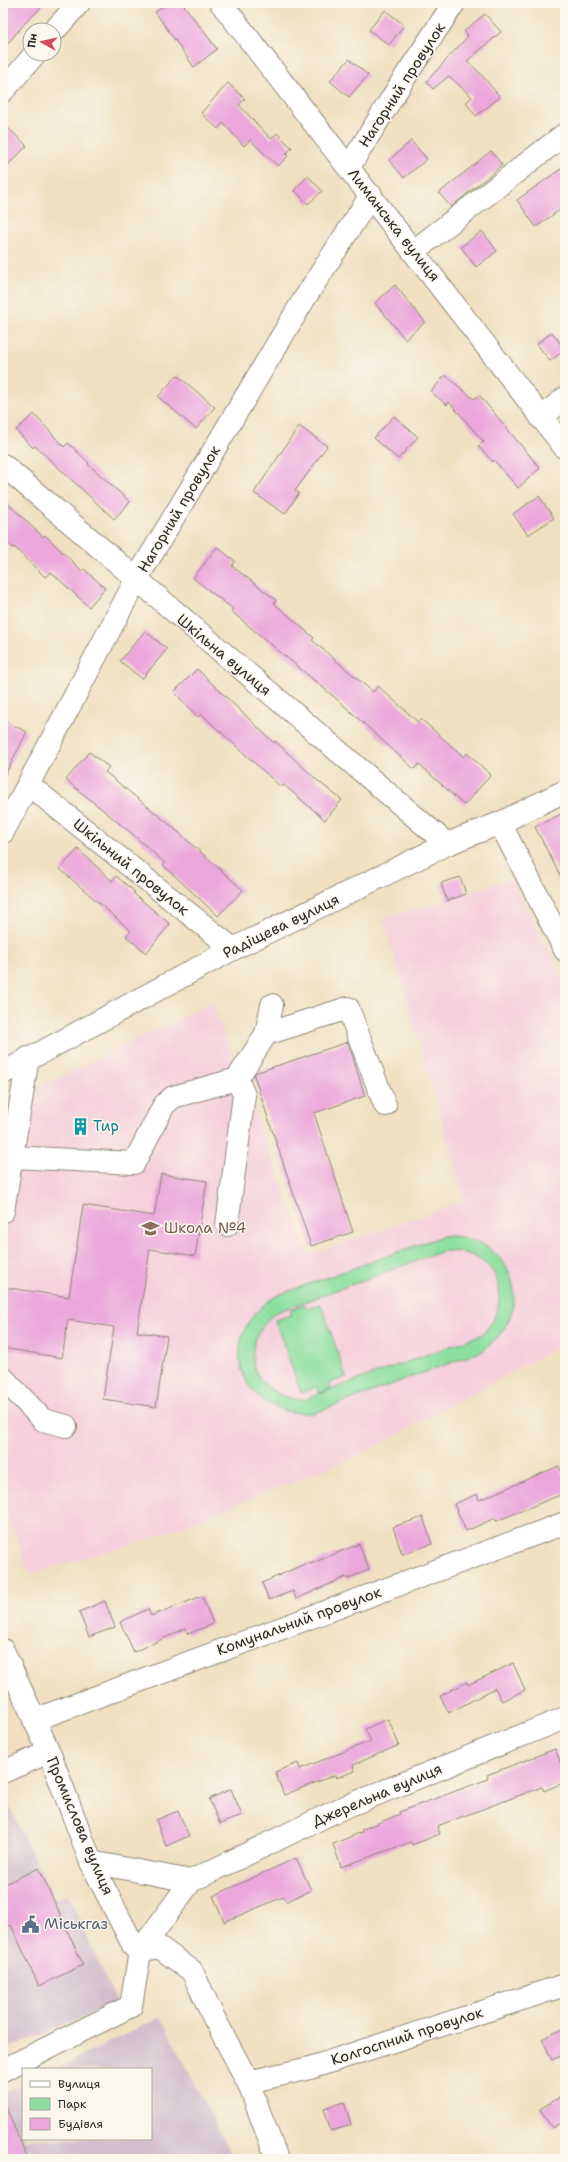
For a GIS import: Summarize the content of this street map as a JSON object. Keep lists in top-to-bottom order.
{
  "streets": {
    "street": [
      "Нагорний провулок",
      "Лиманська вулиця",
      "Шкільна вулиця",
      "Шкільний провулок",
      "Радіщева вулиця",
      "Комунальний провулок",
      "Джерельна вулиця",
      "Промислова вулиця",
      "Колгоспний провулок"
    ]
  },
  "crossings": [
    ["Нагорний провулок", "Лиманська вулиця"],
    ["Нагорний провулок", "Шкільна вулиця"],
    ["Нагорний провулок", "Шкільний провулок"],
    ["Шкільна вулиця", "Радіщева вулиця"],
    ["Шкільний провулок", "Радіщева вулиця"],
    ["Комунальний провулок", "Промислова вулиця"]
  ],
  "places": {
    "building": ["Тир"],
    "school or university": ["Школа №4"],
    "public building": ["Міськгаз"]
  },
  "legend": ["Вулиця", "Парк", "Будівля"],
  "north": "left"
}
